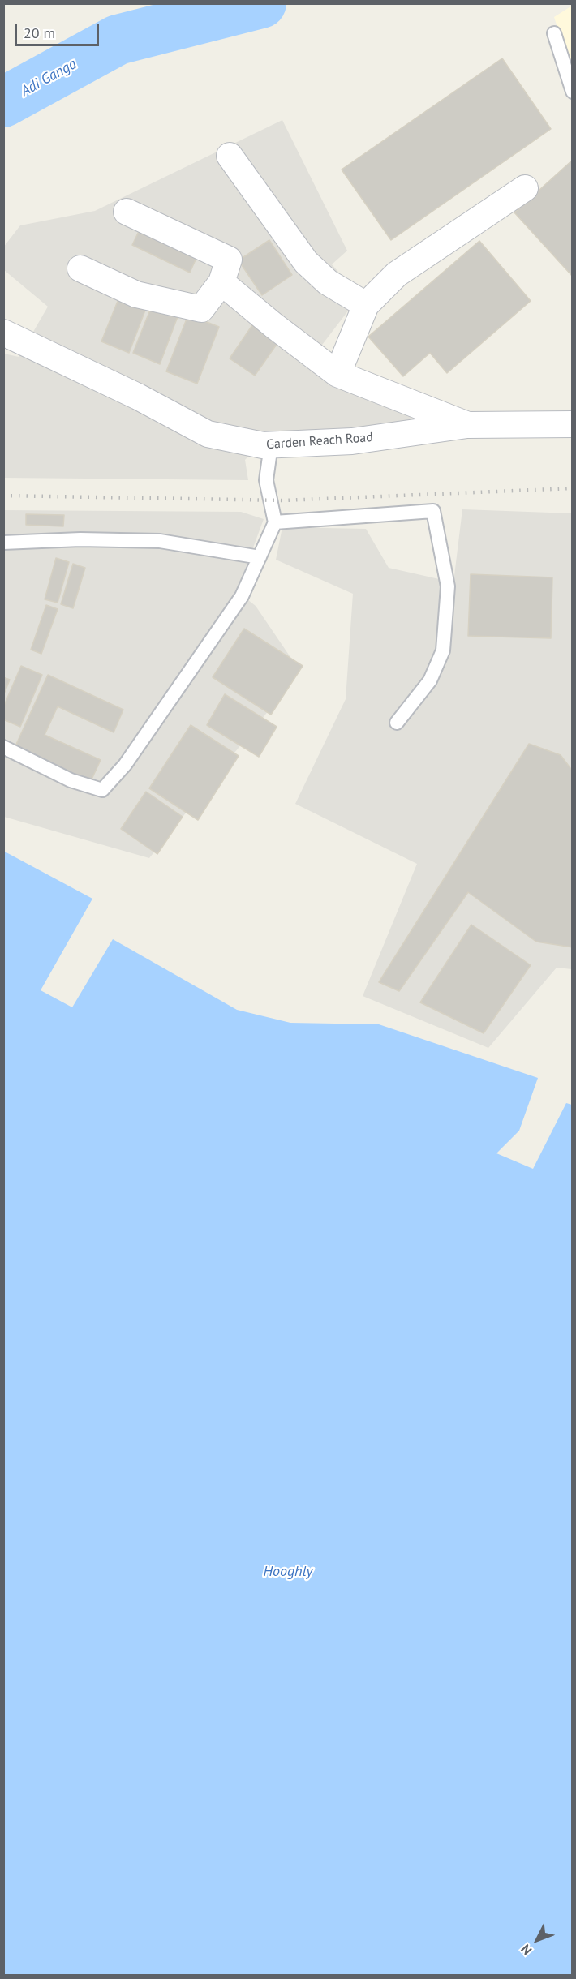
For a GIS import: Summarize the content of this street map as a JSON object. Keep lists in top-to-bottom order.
{
  "streets": {
    "street": ["Garden Reach Road"]
  },
  "water": ["Adi Ganga", "Hooghly"],
  "scale_bar": "20 m",
  "north": "bottom left"
}
